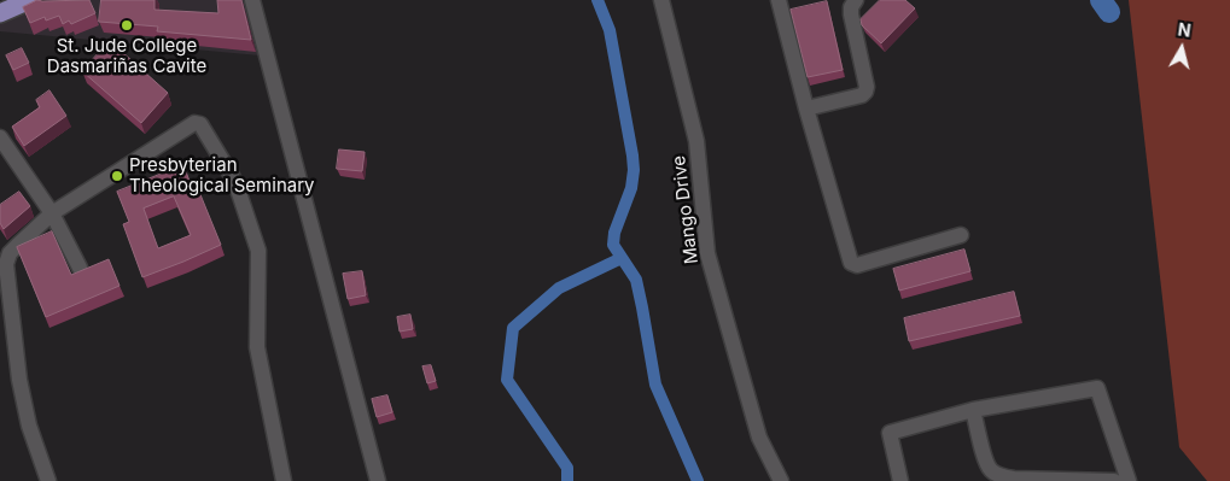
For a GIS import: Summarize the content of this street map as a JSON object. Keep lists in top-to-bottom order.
{
  "streets": {
    "street": ["Mango Drive"]
  },
  "places": ["St. Jude College Dasmariñas Cavite", "Presbyterian Theological Seminary"],
  "north": "top"
}
